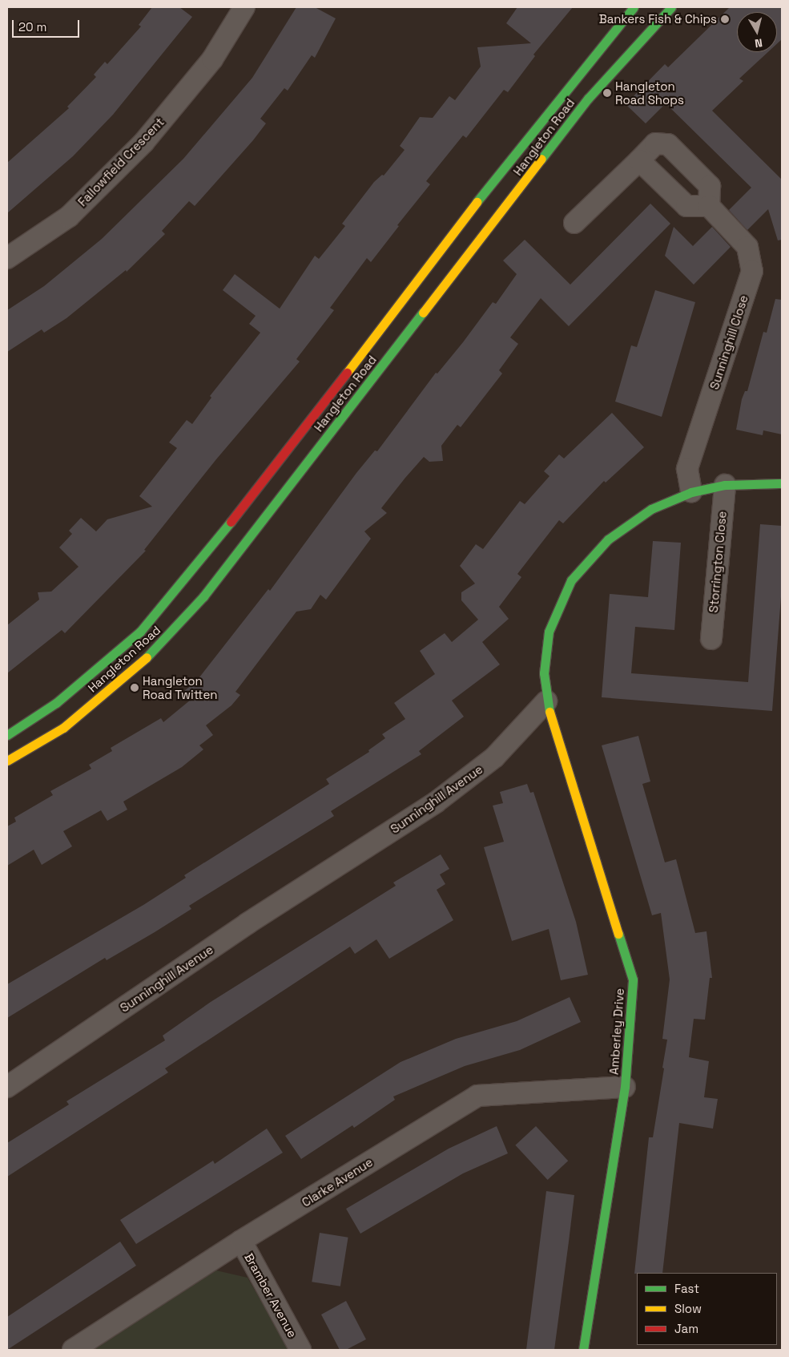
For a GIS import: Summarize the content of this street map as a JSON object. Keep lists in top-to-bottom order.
{
  "streets": {
    "main road": ["Hangleton Road", "Amberley Drive"],
    "street": [
      "Fallowfield Crescent",
      "Sunninghill Close",
      "Storrington Close",
      "Sunninghill Avenue",
      "Clarke Avenue",
      "Bramber Avenue"
    ]
  },
  "crossings": [
    ["Sunninghill Avenue", "Amberley Drive"],
    ["Amberley Drive", "Clarke Avenue"],
    ["Clarke Avenue", "Bramber Avenue"]
  ],
  "places": ["Bankers Fish & Chips", "Hangleton Road Shops", "Hangleton Road Twitten"],
  "legend": ["Fast", "Slow", "Jam"],
  "scale_bar": "20 m",
  "north": "bottom"
}
